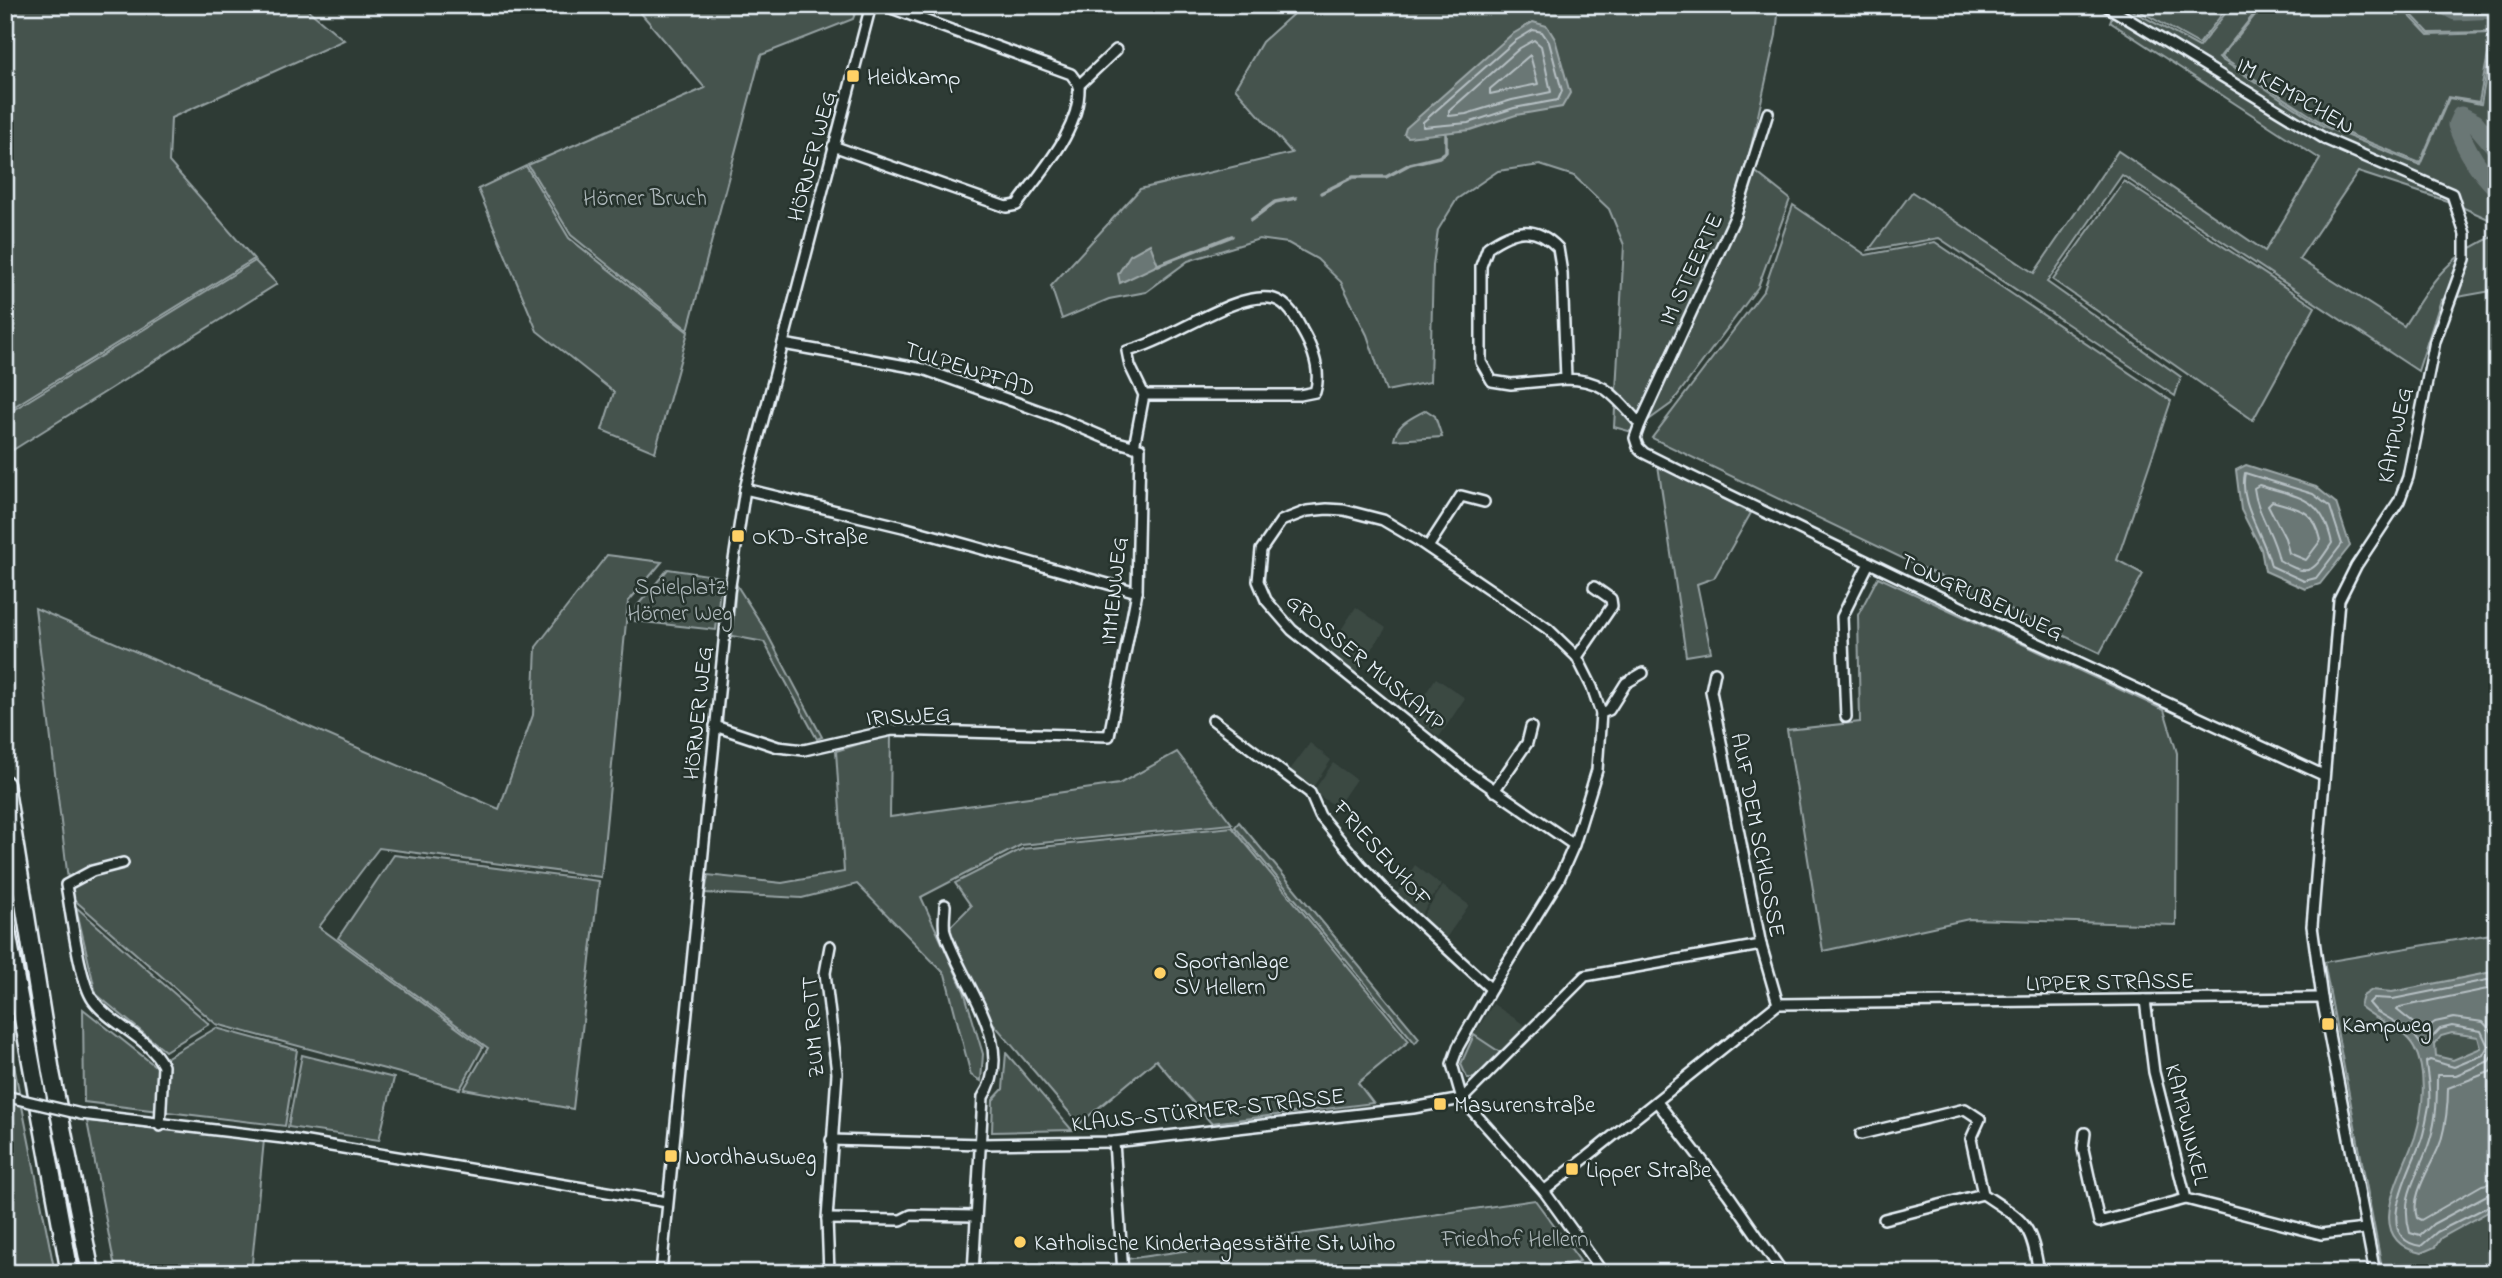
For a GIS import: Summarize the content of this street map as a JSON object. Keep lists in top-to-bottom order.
{
  "streets": {
    "street": [
      "IM KEMPCHEN",
      "HÖRNER WEG",
      "IM STEERTE",
      "TULPENPFAD",
      "KAMPWEG",
      "IMMENWEG",
      "TONGRUBENWEG",
      "GROSSER MUSKAMP",
      "IRISWEG",
      "AUF DEM SCHLOSSE",
      "FRIESENHOF",
      "LIPPER STRASSE",
      "ZUM ROTT",
      "KLAUS-STÜRMER-STRASSE",
      "KAMPWINKEL"
    ]
  },
  "crossings": [
    ["IM KEMPCHEN", "KAMPWEG"],
    ["HÖRNER WEG", "TULPENPFAD"],
    ["HÖRNER WEG", "IRISWEG"],
    ["IM STEERTE", "TONGRUBENWEG"],
    ["TULPENPFAD", "IMMENWEG"],
    ["KAMPWEG", "TONGRUBENWEG"],
    ["KAMPWEG", "LIPPER STRASSE"],
    ["KAMPWEG", "KAMPWINKEL"],
    ["IMMENWEG", "IRISWEG"],
    ["GROSSER MUSKAMP", "FRIESENHOF"],
    ["GROSSER MUSKAMP", "KLAUS-STÜRMER-STRASSE"],
    ["AUF DEM SCHLOSSE", "LIPPER STRASSE"],
    ["LIPPER STRASSE", "KAMPWINKEL"],
    ["ZUM ROTT", "KLAUS-STÜRMER-STRASSE"]
  ],
  "parks": ["Hörner Bruch", "Spielplatz Hörner Weg", "Friedhof Hellern"],
  "places": {
    "transit": [
      "Heidkamp",
      "OKD-Straße",
      "Kampweg",
      "Masurenstraße",
      "Nordhausweg",
      "Lipper Straße"
    ],
    "other": ["Sportanlage SV Hellern", "Katholische Kindertagesstätte St. Wiho"]
  }
}
